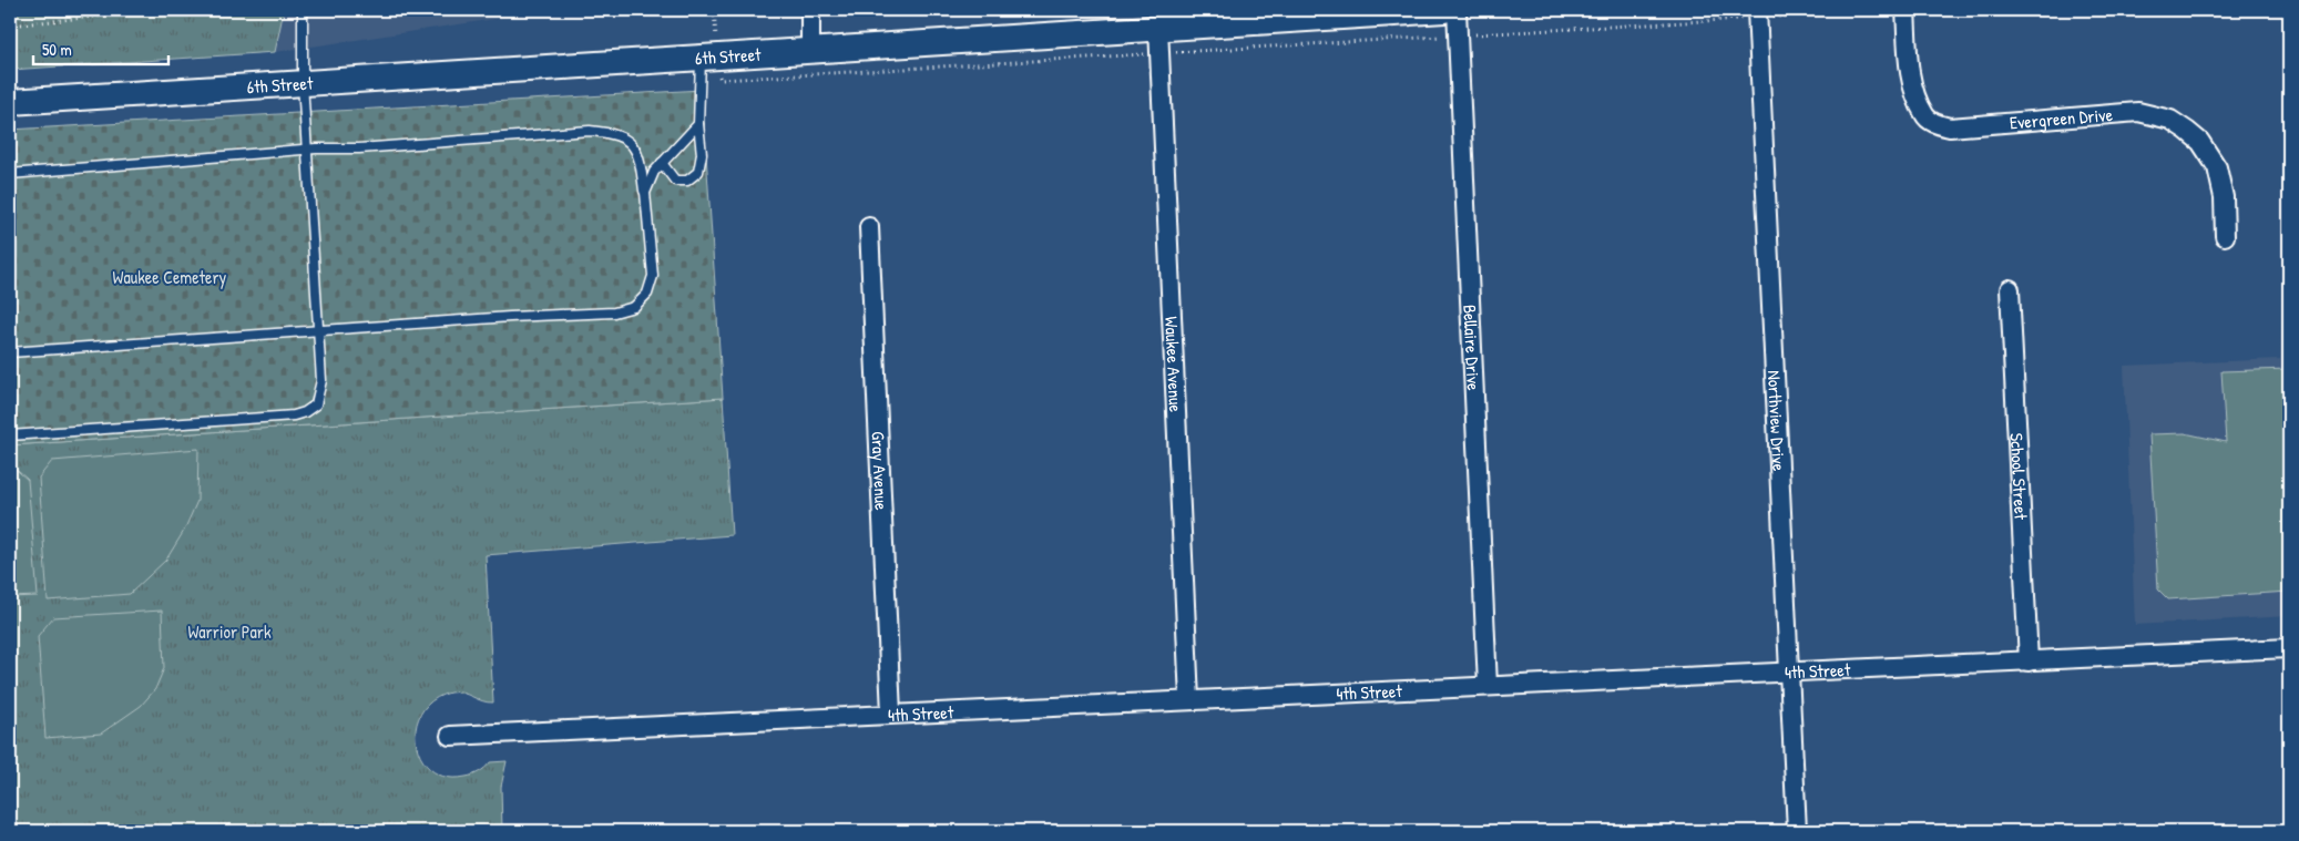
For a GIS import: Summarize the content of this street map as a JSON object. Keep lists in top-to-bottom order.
{
  "streets": {
    "main road": ["6th Street"],
    "street": [
      "Evergreen Drive",
      "Bellaire Drive",
      "Waukee Avenue",
      "Northview Drive",
      "Gray Avenue",
      "School Street",
      "4th Street"
    ]
  },
  "crossings": [
    ["6th Street", "Waukee Avenue"],
    ["Bellaire Drive", "4th Street"],
    ["Waukee Avenue", "4th Street"],
    ["Northview Drive", "4th Street"],
    ["Gray Avenue", "4th Street"],
    ["School Street", "4th Street"]
  ],
  "parks": ["Waukee Cemetery", "Warrior Park"],
  "scale_bar": "50 m"
}
